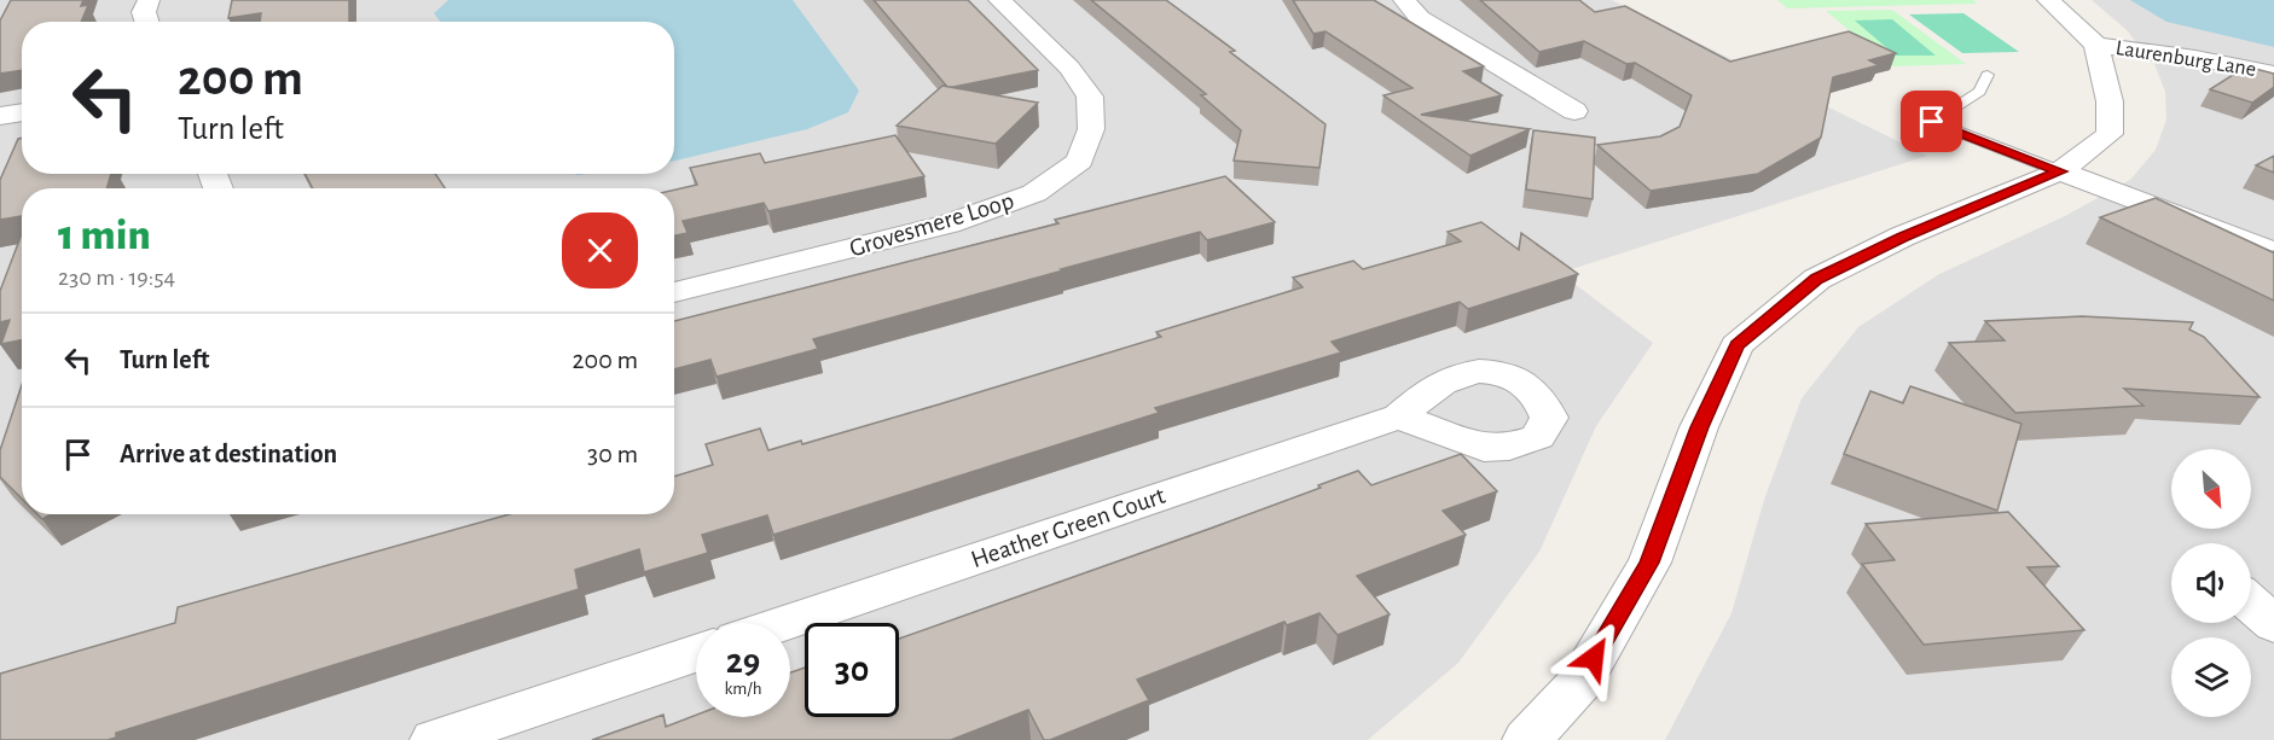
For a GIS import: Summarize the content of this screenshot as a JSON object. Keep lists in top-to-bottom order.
{
  "streets": {
    "street": ["Laurenburg Lane", "Grovesmere Loop", "Heather Green Court"]
  },
  "north": "bottom right",
  "page": {
    "turn": ["200 m", "Turn left"],
    "heading": ["1 min", "230 m · 19:54"],
    "list": [
      {
        "name": "Turn left",
        "value": "200 m"
      },
      {
        "name": "Arrive at destination",
        "value": "30 m"
      }
    ],
    "speed": "29 km/h",
    "limit": "30"
  }
}
